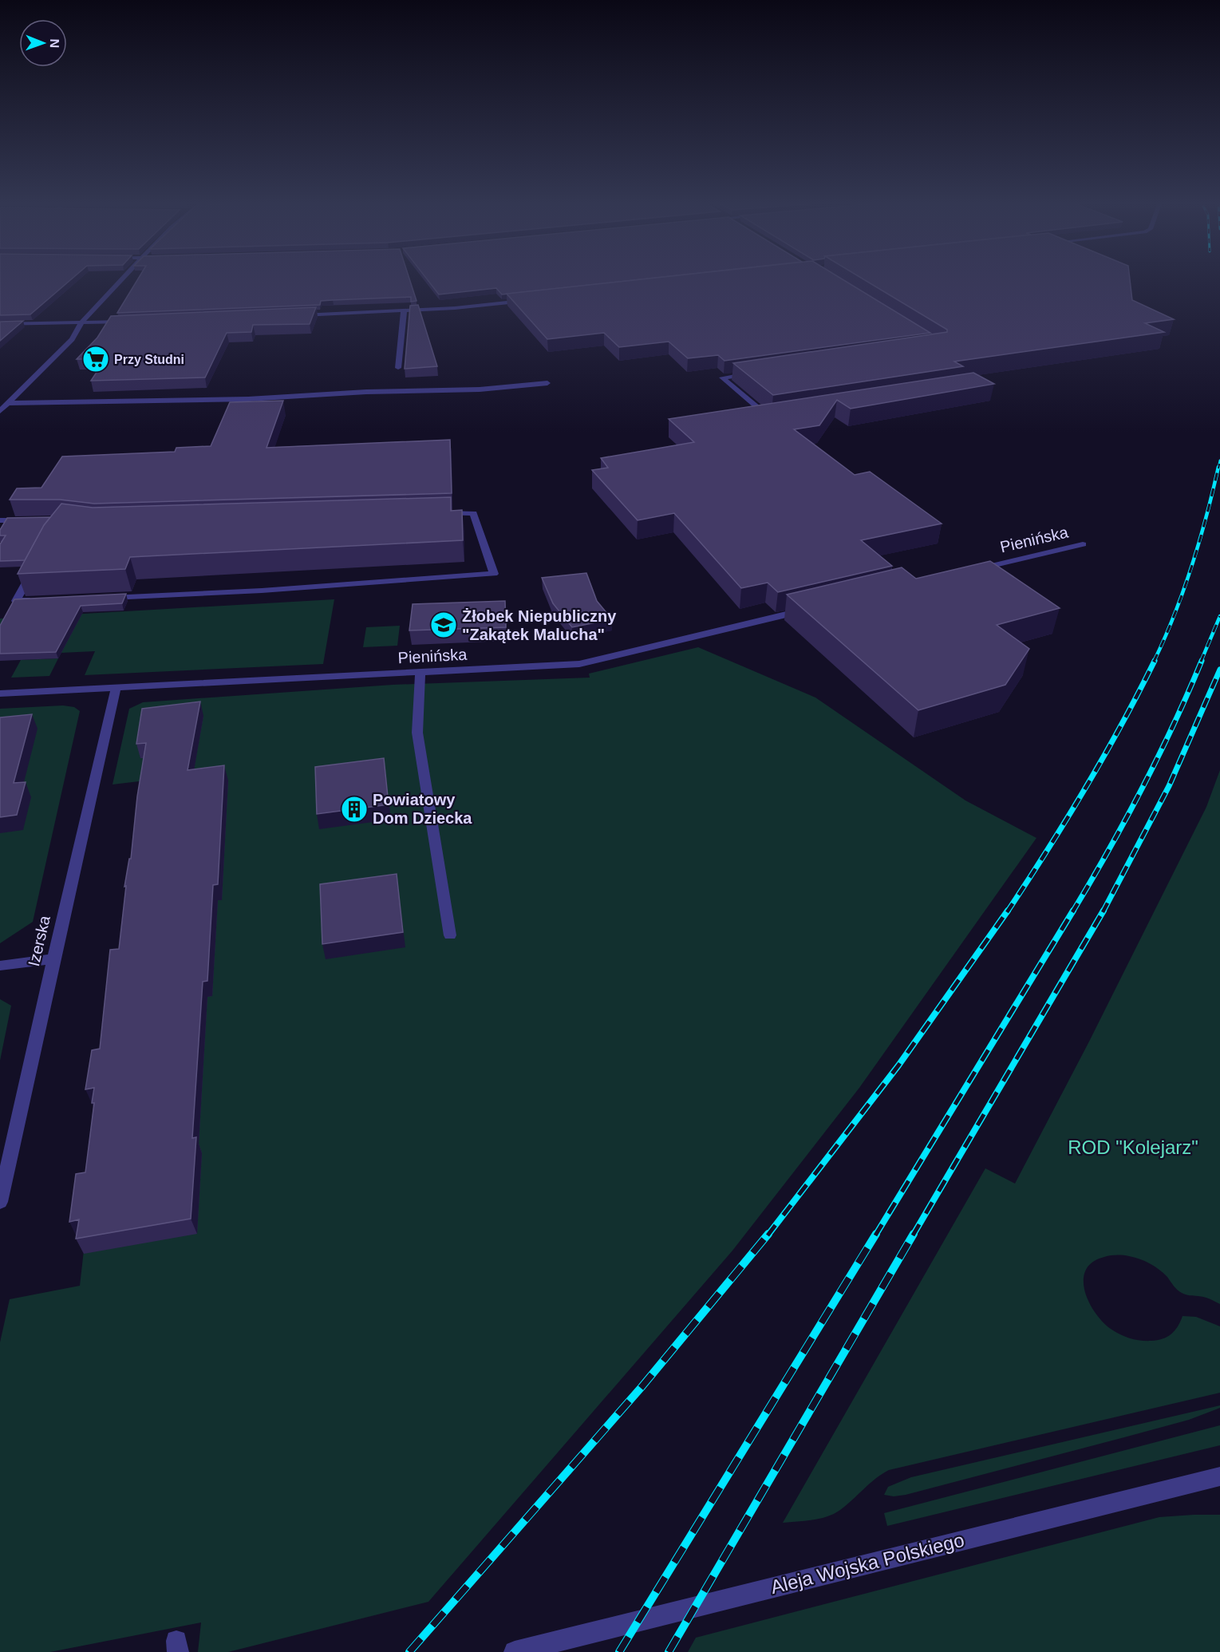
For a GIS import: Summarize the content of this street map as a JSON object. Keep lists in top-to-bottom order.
{
  "streets": {
    "street": ["Pienińska", "Izerska", "Aleja Wojska Polskiego"]
  },
  "crossings": [
    ["Pienińska", "Izerska"]
  ],
  "parks": ["ROD \"Kolejarz\""],
  "places": {
    "supermarket": ["Przy Studni"],
    "school or university": ["Żłobek Niepubliczny \"Zakątek Malucha\""],
    "building": ["Powiatowy Dom Dziecka"]
  },
  "north": "right"
}
